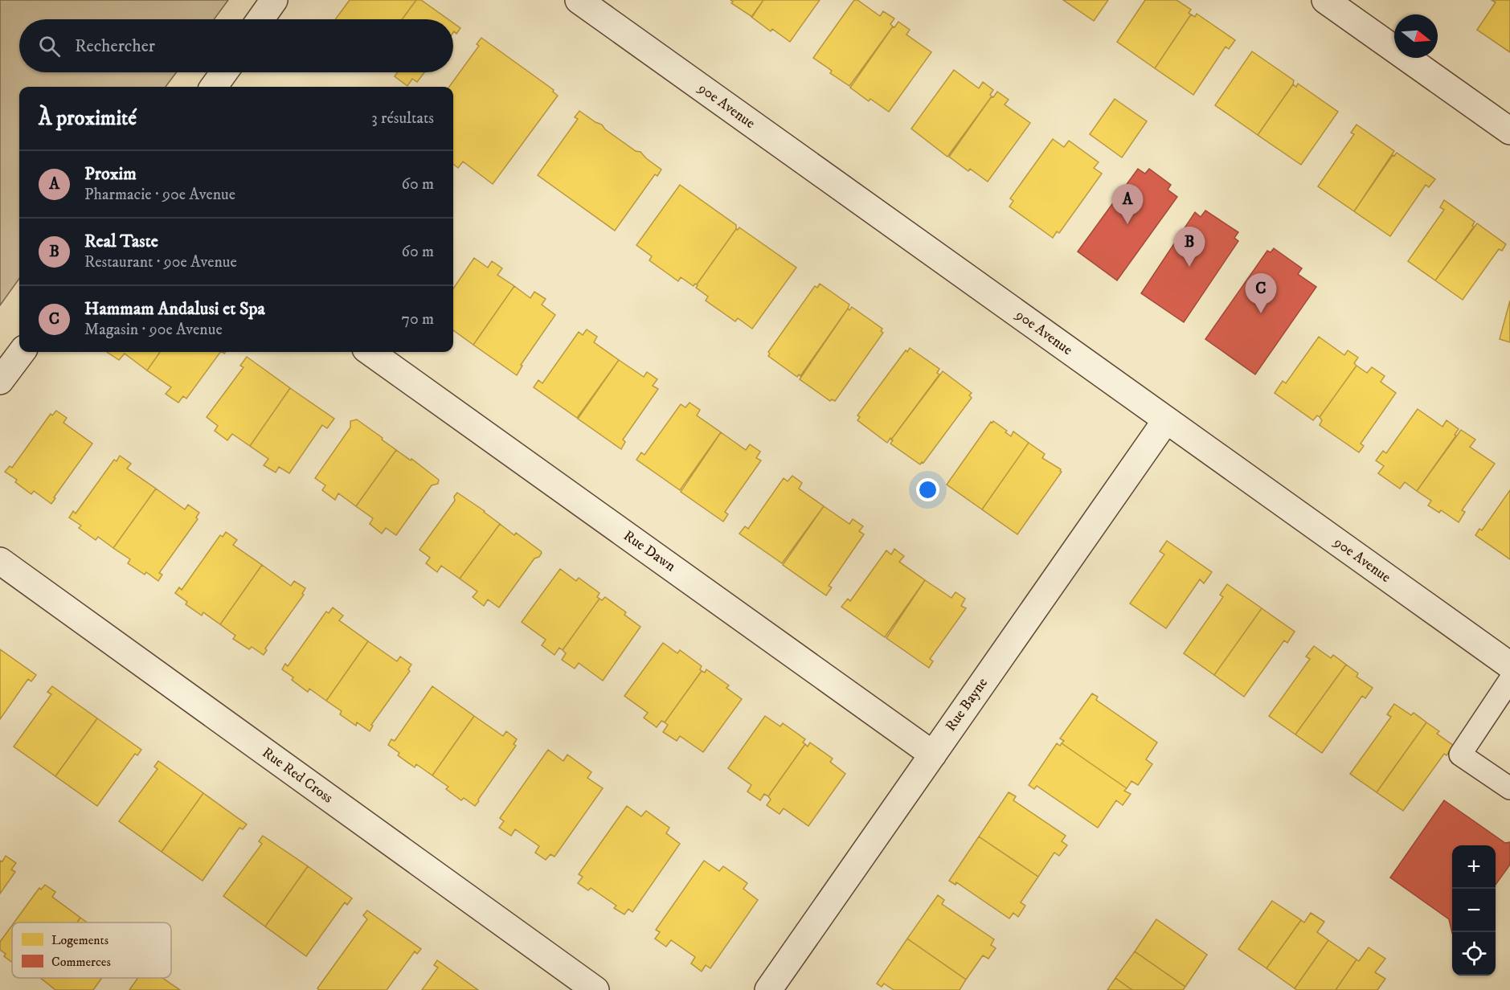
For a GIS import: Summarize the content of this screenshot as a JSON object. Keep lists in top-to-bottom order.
{
  "streets": {
    "street": [
      "90e Avenue",
      "Rue Dawn",
      "Rue Bayne",
      "Rue Red Cross"
    ]
  },
  "crossings": [
    ["90e Avenue", "Rue Bayne"],
    ["Rue Dawn", "Rue Bayne"]
  ],
  "legend": ["Logements", "Commerces"],
  "north": "right",
  "page": {
    "search": "Rechercher",
    "heading": ["À proximité", "3 résultats"],
    "list": [
      {
        "mark": "A",
        "name": "Proxim",
        "note": "Pharmacie · 90e Avenue",
        "value": "60 m"
      },
      {
        "mark": "B",
        "name": "Real Taste",
        "note": "Restaurant · 90e Avenue",
        "value": "60 m"
      },
      {
        "mark": "C",
        "name": "Hammam Andalusi et Spa",
        "note": "Magasin · 90e Avenue",
        "value": "70 m"
      }
    ],
    "pins": ["A", "B", "C"],
    "map_buttons": ["+", "−"]
  }
}
